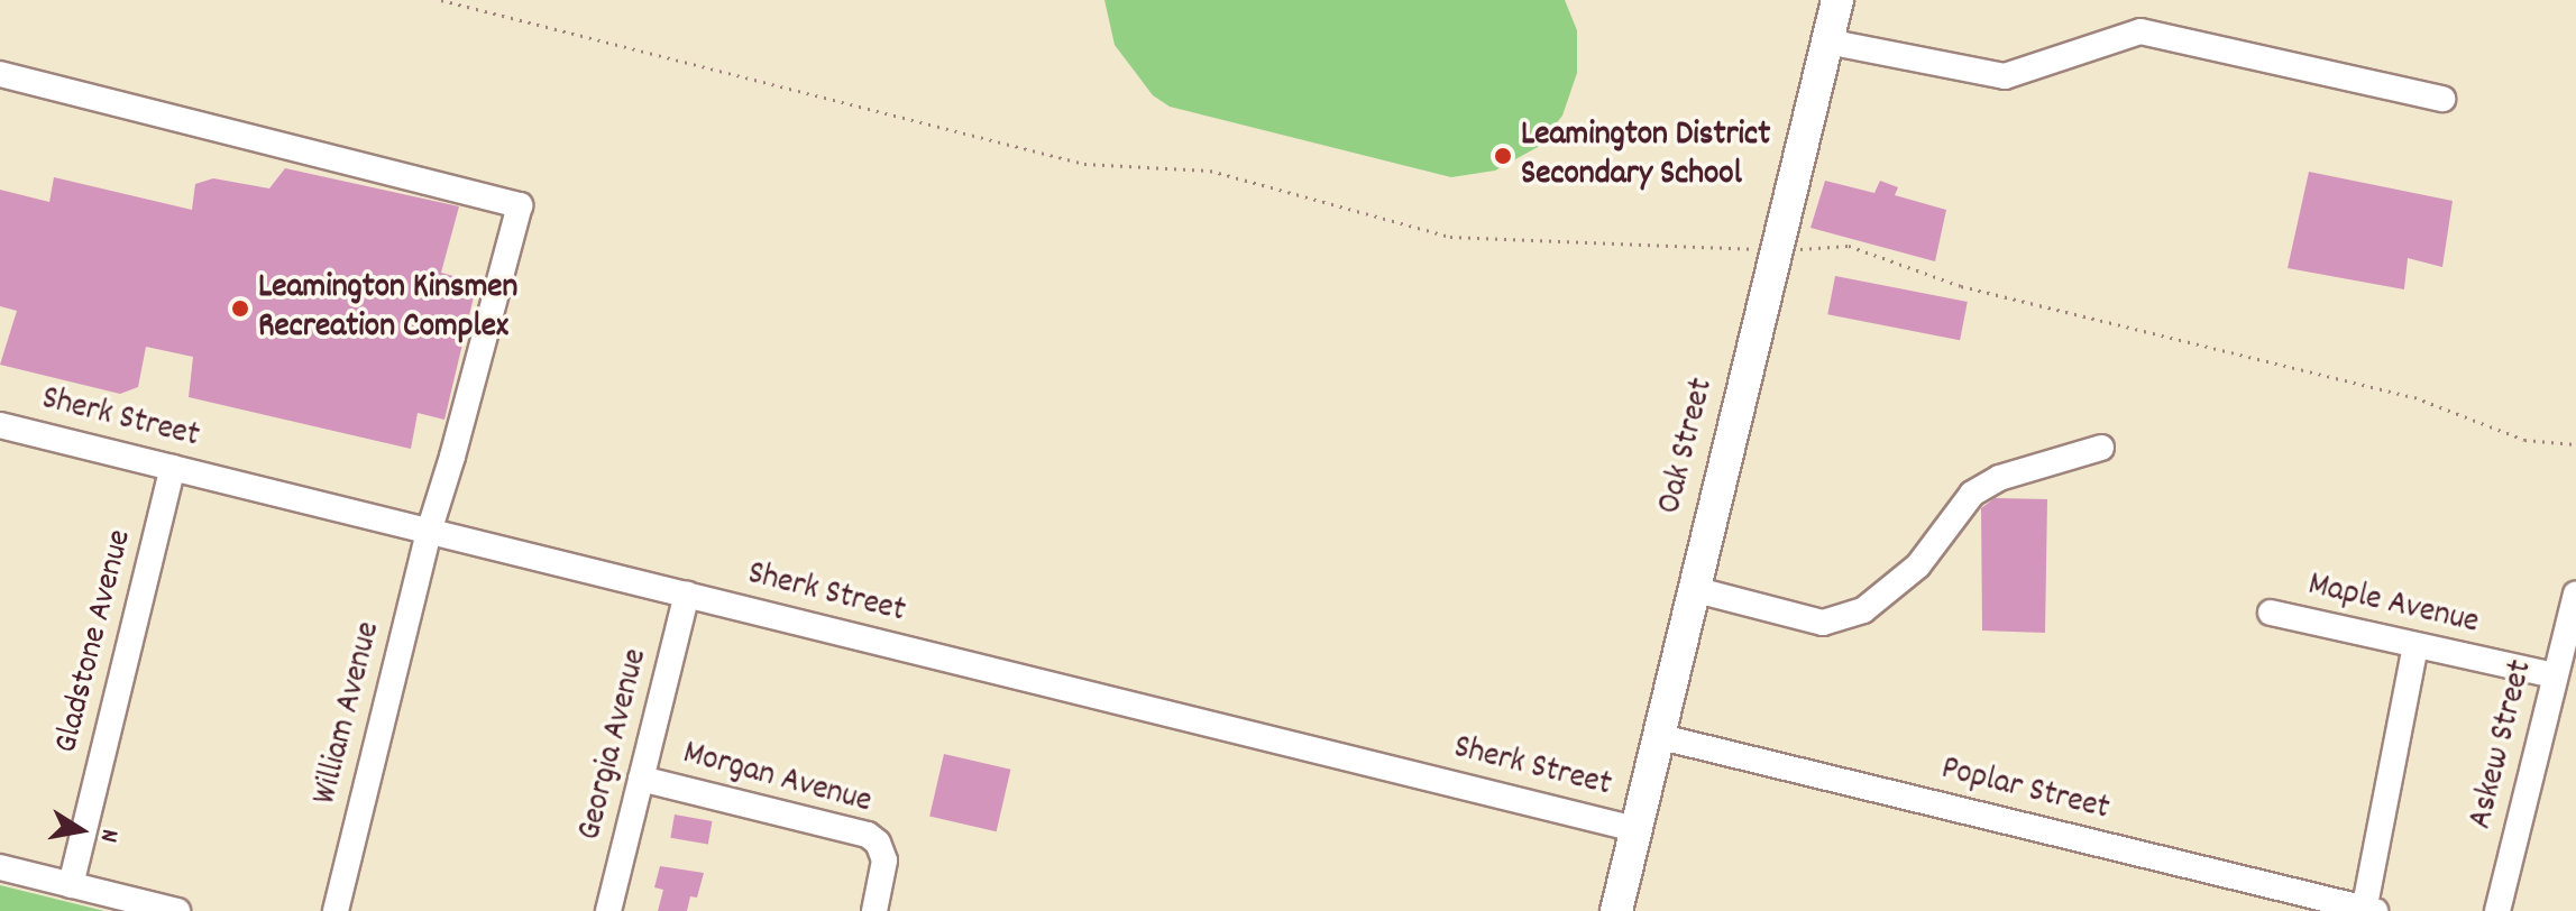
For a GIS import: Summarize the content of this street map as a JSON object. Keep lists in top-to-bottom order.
{
  "streets": {
    "main road": ["Oak Street"],
    "street": [
      "Sherk Street",
      "Maple Avenue",
      "Gladstone Avenue",
      "William Avenue",
      "Georgia Avenue",
      "Askew Street",
      "Morgan Avenue",
      "Poplar Street"
    ]
  },
  "crossings": [
    ["Sherk Street", "Oak Street"],
    ["Sherk Street", "Gladstone Avenue"],
    ["Sherk Street", "William Avenue"],
    ["Sherk Street", "Georgia Avenue"],
    ["Oak Street", "Poplar Street"],
    ["Maple Avenue", "Askew Street"],
    ["Georgia Avenue", "Morgan Avenue"]
  ],
  "places": ["Leamington District Secondary School", "Leamington Kinsmen Recreation Complex"],
  "north": "right"
}
